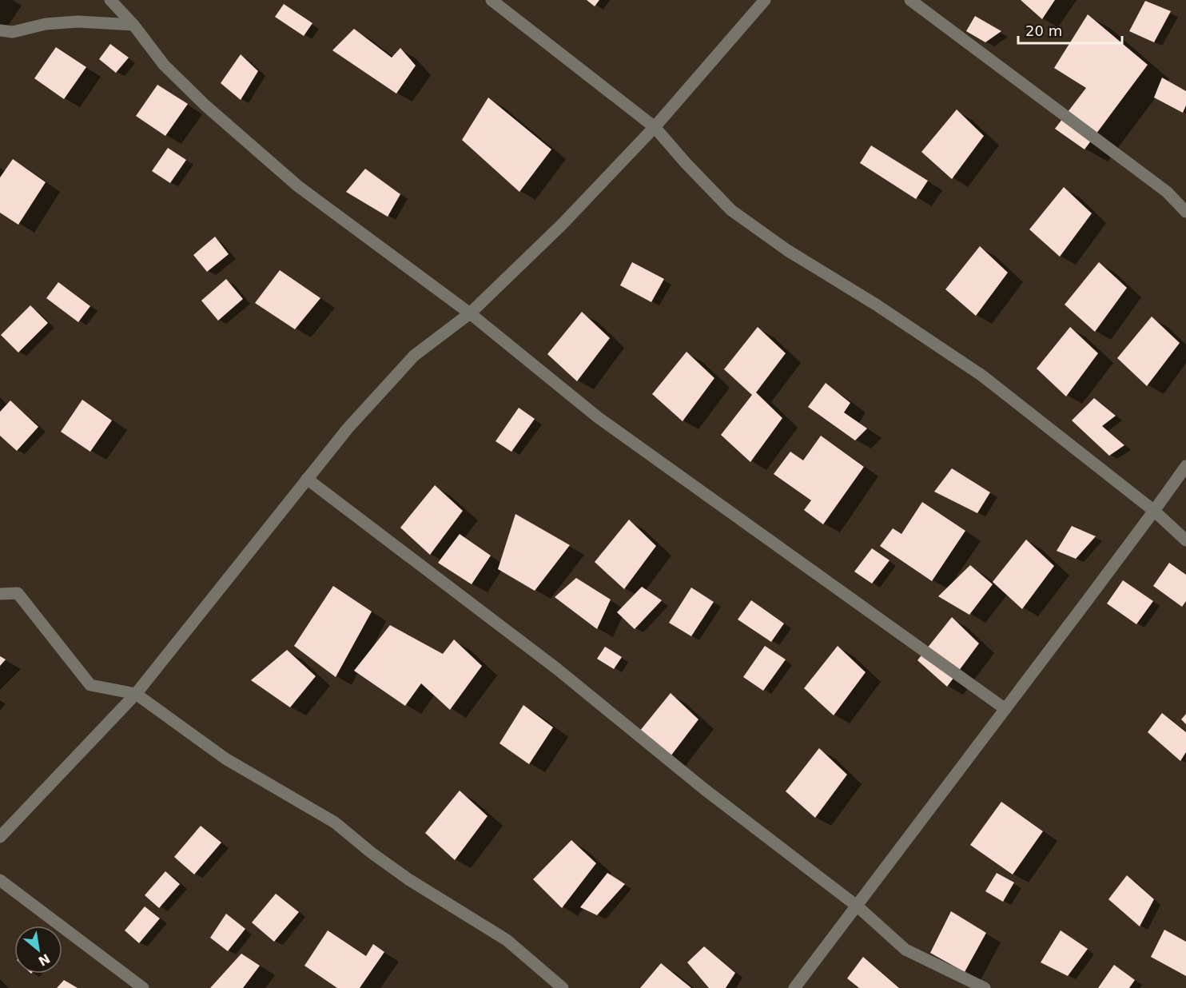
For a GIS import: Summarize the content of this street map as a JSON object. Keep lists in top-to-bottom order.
{
  "scale_bar": "20 m",
  "north": "bottom right"
}
